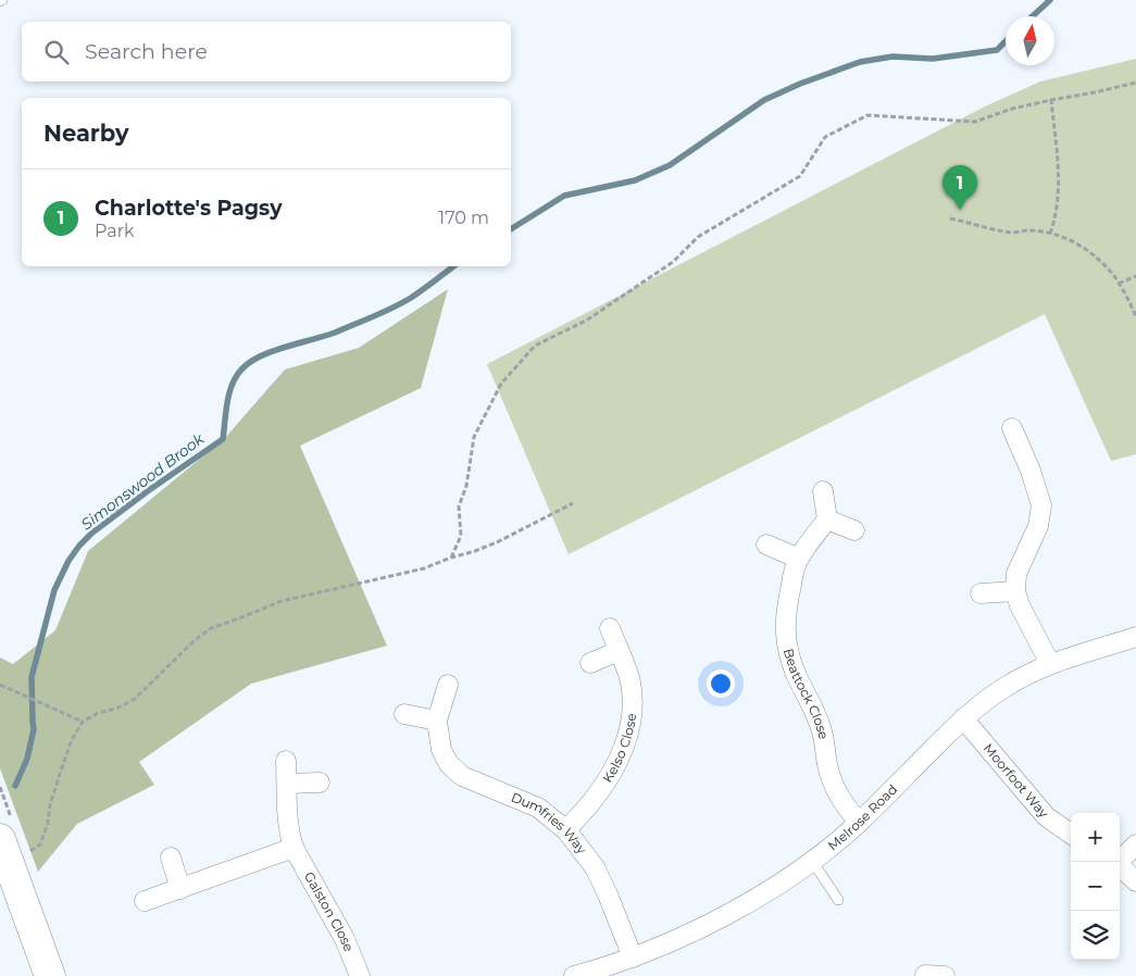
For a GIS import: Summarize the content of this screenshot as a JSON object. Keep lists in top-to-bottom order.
{
  "streets": {
    "street": [
      "Beattock Close",
      "Kelso Close",
      "Moorfoot Way",
      "Melrose Road",
      "Dumfries Way",
      "Galston Close"
    ]
  },
  "crossings": [
    ["Beattock Close", "Melrose Road"],
    ["Kelso Close", "Dumfries Way"],
    ["Moorfoot Way", "Melrose Road"],
    ["Melrose Road", "Dumfries Way"]
  ],
  "water": ["Simonswood Brook"],
  "north": "top",
  "page": {
    "search": "Search here",
    "heading": "Nearby",
    "pins": "1",
    "list": [
      {
        "mark": "1",
        "name": "Charlotte's Pagsy",
        "note": "Park",
        "value": "170 m"
      }
    ],
    "map_buttons": ["+", "−"]
  }
}
